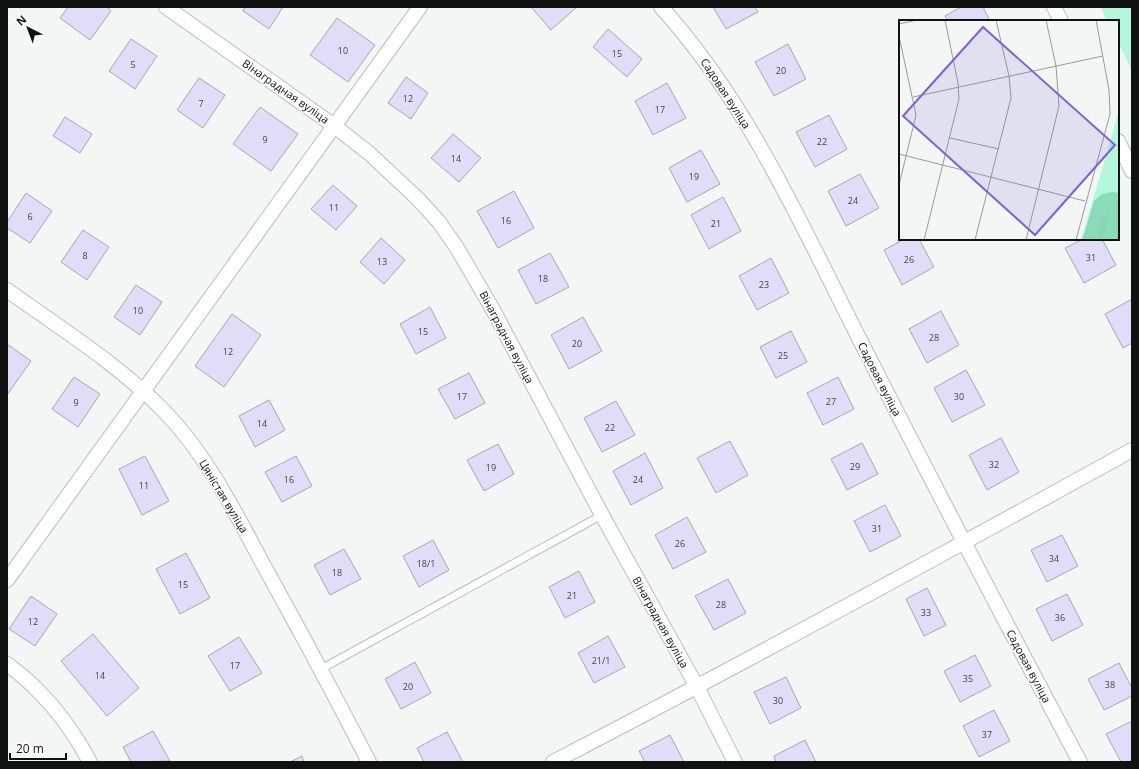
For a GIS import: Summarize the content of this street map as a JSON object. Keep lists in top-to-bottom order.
{
  "streets": {
    "street": ["Вінаградная вуліца", "Садовая вуліца", "Цяністая вуліца"]
  },
  "house_numbers": [
    "10",
    "15",
    "5",
    "20",
    "12",
    "7",
    "17",
    "9",
    "22",
    "14",
    "19",
    "24",
    "11",
    "6",
    "16",
    "21",
    "8",
    "31",
    "26",
    "13",
    "18",
    "23",
    "10",
    "15",
    "28",
    "20",
    "12",
    "25",
    "17",
    "30",
    "27",
    "9",
    "14",
    "22",
    "32",
    "29",
    "19",
    "16",
    "24",
    "11",
    "31",
    "26",
    "34",
    "18/1",
    "18",
    "15",
    "21",
    "28",
    "33",
    "36",
    "12",
    "21/1",
    "17",
    "14",
    "35",
    "38",
    "20",
    "30",
    "37"
  ],
  "scale_bar": "20 m",
  "north": "top left"
}
